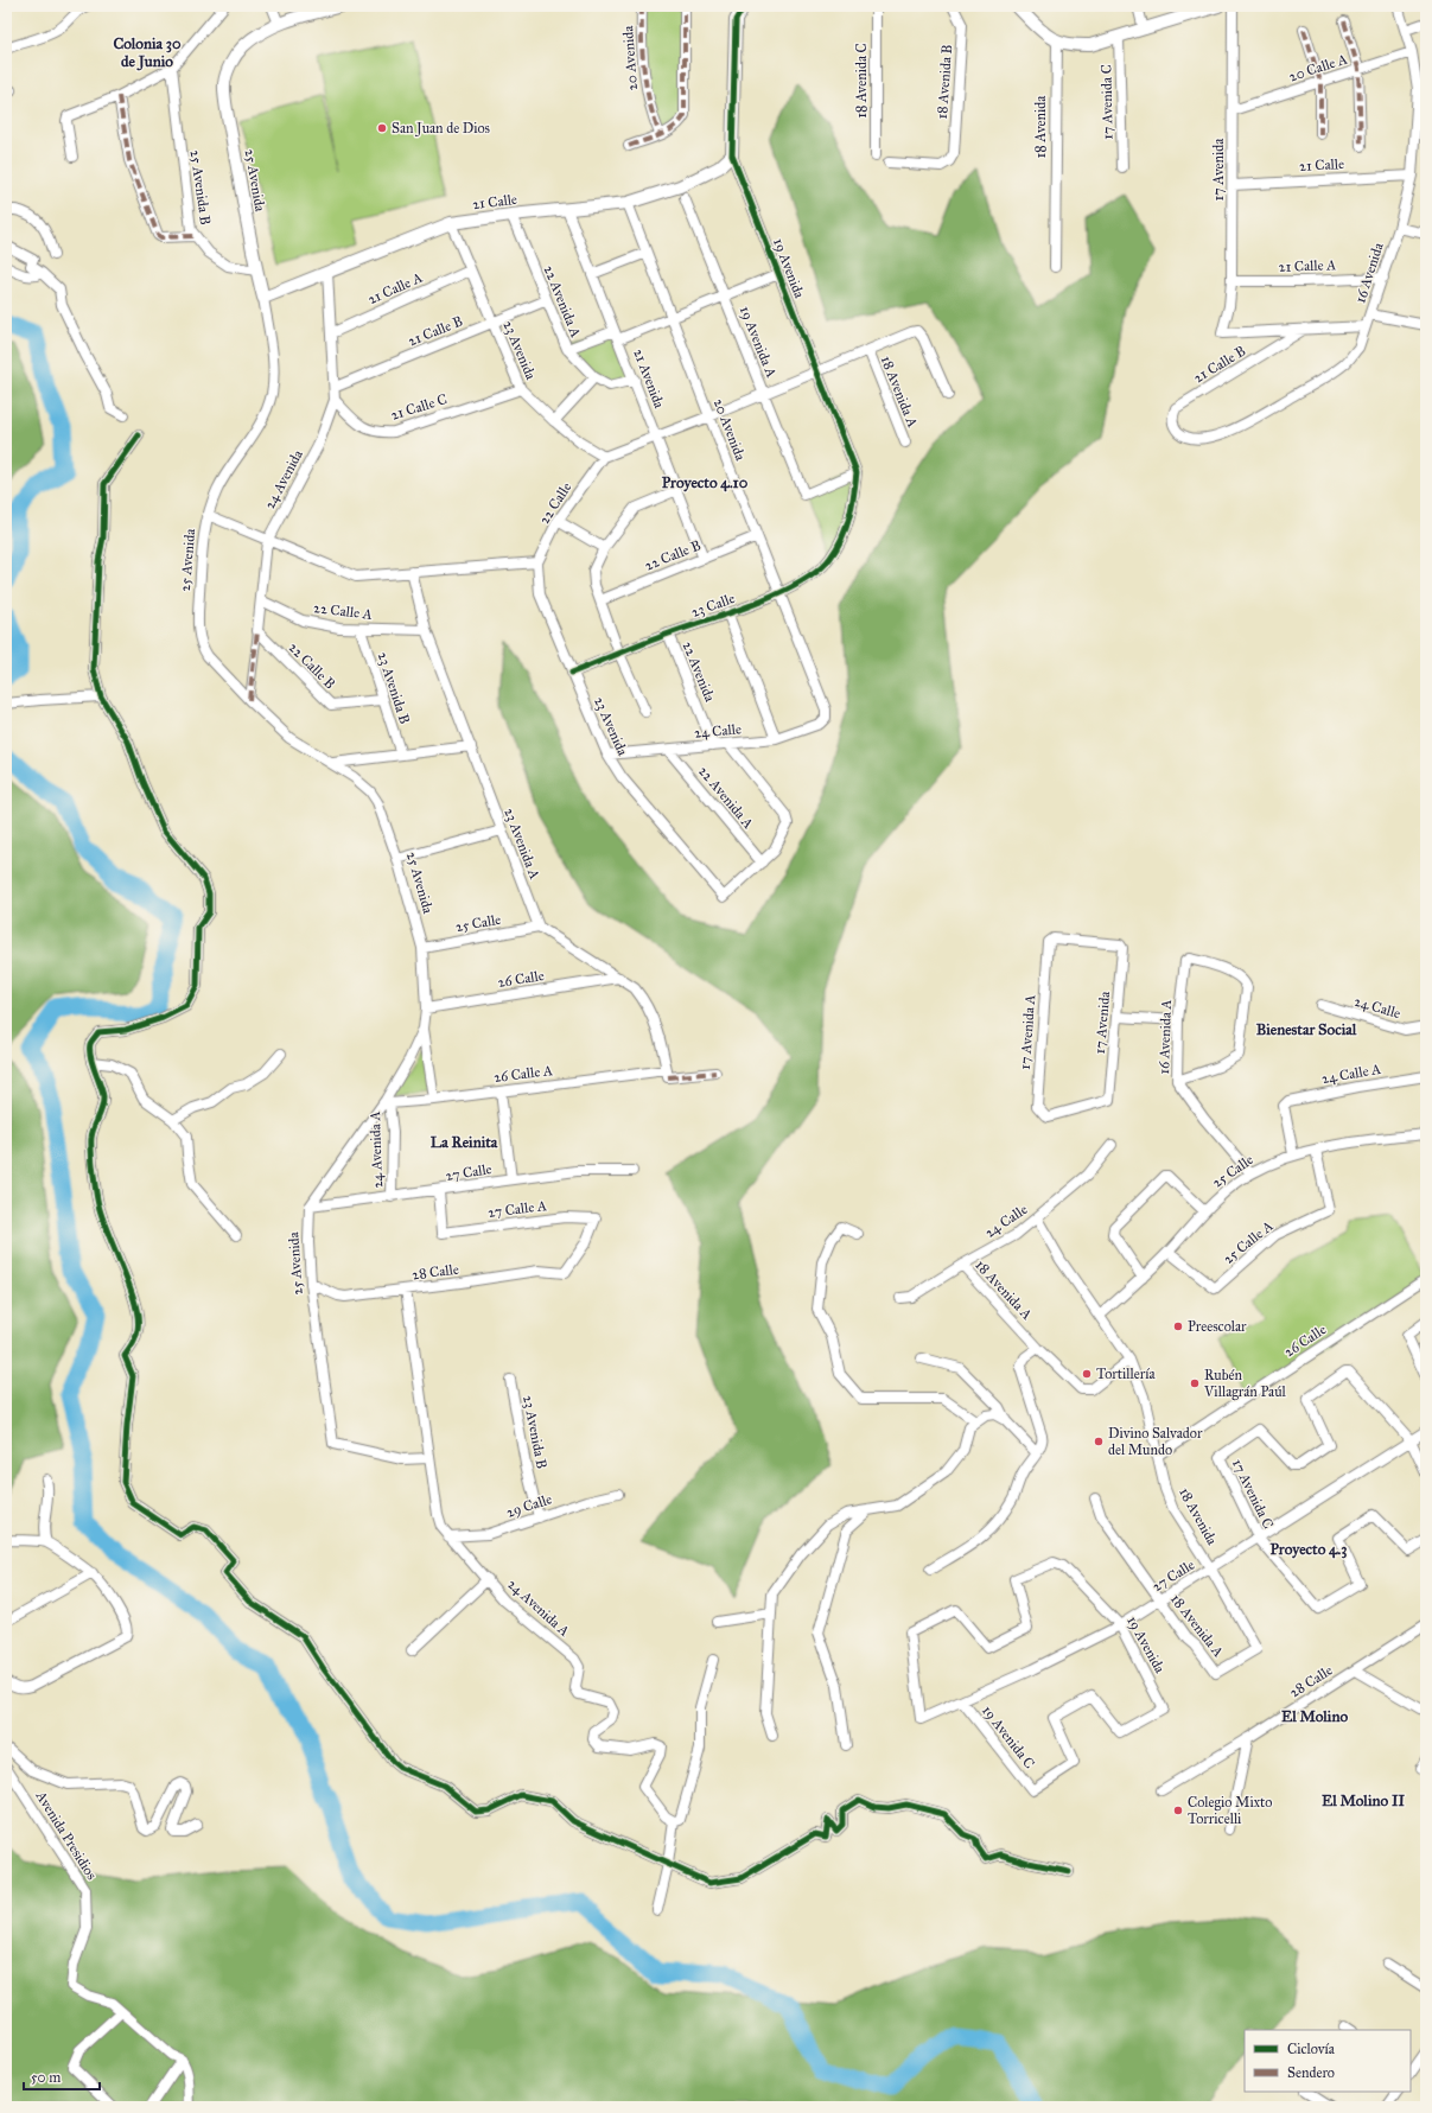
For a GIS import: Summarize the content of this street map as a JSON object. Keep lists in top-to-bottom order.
{
  "streets": {
    "street": [
      "20 Avenida",
      "20 Calle A",
      "18 Avenida C",
      "18 Avenida B",
      "17 Avenida C",
      "18 Avenida",
      "21 Calle",
      "17 Avenida",
      "25 Avenida",
      "25 Avenida B",
      "21 Calle A",
      "19 Avenida",
      "16 Avenida",
      "22 Avenida A",
      "21 Calle B",
      "19 Avenida A",
      "23 Avenida",
      "21 Avenida",
      "18 Avenida A",
      "21 Calle C",
      "24 Avenida",
      "22 Calle",
      "22 Calle B",
      "23 Calle",
      "22 Calle A",
      "22 Avenida",
      "23 Avenida B",
      "24 Calle",
      "23 Avenida A",
      "25 Calle",
      "26 Calle",
      "17 Avenida A",
      "16 Avenida A",
      "26 Calle A",
      "24 Calle A",
      "24 Avenida A",
      "27 Calle",
      "27 Calle A",
      "25 Calle A",
      "28 Calle",
      "29 Calle",
      "19 Avenida C",
      "Avenida Presidios"
    ]
  },
  "crossings": [
    ["20 Avenida", "21 Calle"],
    ["20 Avenida", "22 Calle B"],
    ["20 Avenida", "23 Calle"],
    ["20 Avenida", "24 Calle"],
    ["20 Calle A", "17 Avenida"],
    ["20 Calle A", "16 Avenida"],
    ["17 Avenida C", "27 Calle"],
    ["18 Avenida", "18 Avenida A"],
    ["18 Avenida", "24 Calle"],
    ["18 Avenida", "25 Calle"],
    ["18 Avenida", "26 Calle"],
    ["18 Avenida", "27 Calle"],
    ["21 Calle", "17 Avenida"],
    ["21 Calle", "25 Avenida"],
    ["21 Calle", "19 Avenida"],
    ["21 Calle", "16 Avenida"],
    ["21 Calle", "22 Avenida A"],
    ["21 Calle", "23 Avenida"],
    ["21 Calle", "21 Avenida"],
    ["21 Calle", "24 Avenida"],
    ["17 Avenida", "21 Calle A"],
    ["17 Avenida", "21 Calle B"],
    ["17 Avenida", "17 Avenida A"],
    ["25 Avenida", "25 Avenida B"],
    ["25 Avenida", "24 Avenida"],
    ["25 Avenida", "25 Calle"],
    ["25 Avenida", "26 Calle"],
    ["25 Avenida", "26 Calle A"],
    ["25 Avenida", "24 Avenida A"],
    ["25 Avenida", "27 Calle"],
    ["25 Avenida", "28 Calle"],
    ["21 Calle A", "16 Avenida"],
    ["21 Calle A", "23 Avenida"],
    ["21 Calle A", "24 Avenida"],
    ["19 Avenida", "19 Avenida A"],
    ["19 Avenida", "23 Calle"],
    ["19 Avenida", "27 Calle"],
    ["19 Avenida", "19 Avenida C"],
    ["16 Avenida", "21 Calle B"],
    ["22 Avenida A", "21 Calle B"],
    ["22 Avenida A", "23 Avenida"],
    ["22 Avenida A", "24 Calle"],
    ["21 Calle B", "23 Avenida"],
    ["21 Calle B", "24 Avenida"],
    ["23 Avenida", "21 Calle C"],
    ["23 Avenida", "22 Calle"],
    ["23 Avenida", "23 Calle"],
    ["23 Avenida", "24 Calle"],
    ["21 Avenida", "22 Calle B"],
    ["18 Avenida A", "24 Calle"],
    ["18 Avenida A", "27 Calle"],
    ["21 Calle C", "24 Avenida"],
    ["24 Avenida", "22 Calle B"],
    ["24 Avenida", "22 Calle A"],
    ["22 Calle B", "23 Avenida B"],
    ["23 Calle", "22 Avenida"],
    ["22 Calle A", "23 Avenida B"],
    ["22 Calle A", "23 Avenida A"],
    ["22 Avenida", "24 Calle"],
    ["23 Avenida B", "29 Calle"],
    ["23 Avenida A", "25 Calle"],
    ["25 Calle", "16 Avenida A"],
    ["25 Calle", "24 Calle A"],
    ["25 Calle", "25 Calle A"],
    ["26 Calle A", "24 Avenida A"],
    ["24 Avenida A", "27 Calle"],
    ["24 Avenida A", "28 Calle"],
    ["24 Avenida A", "29 Calle"],
    ["27 Calle", "27 Calle A"],
    ["27 Calle", "19 Avenida C"],
    ["27 Calle A", "28 Calle"]
  ],
  "districts": [
    "Colonia 30 de Junio",
    "Proyecto 4.10",
    "Bienestar Social",
    "La Reinita",
    "Proyecto 4.3",
    "El Molino",
    "El Molino II"
  ],
  "places": [
    "San Juan de Dios",
    "Preescolar",
    "Tortillería",
    "Rubén Villagrán Paúl",
    "Divino Salvador del Mundo",
    "Colegio Mixto Torricelli"
  ],
  "legend": ["Ciclovía", "Sendero"],
  "scale_bar": "50 m"
}
